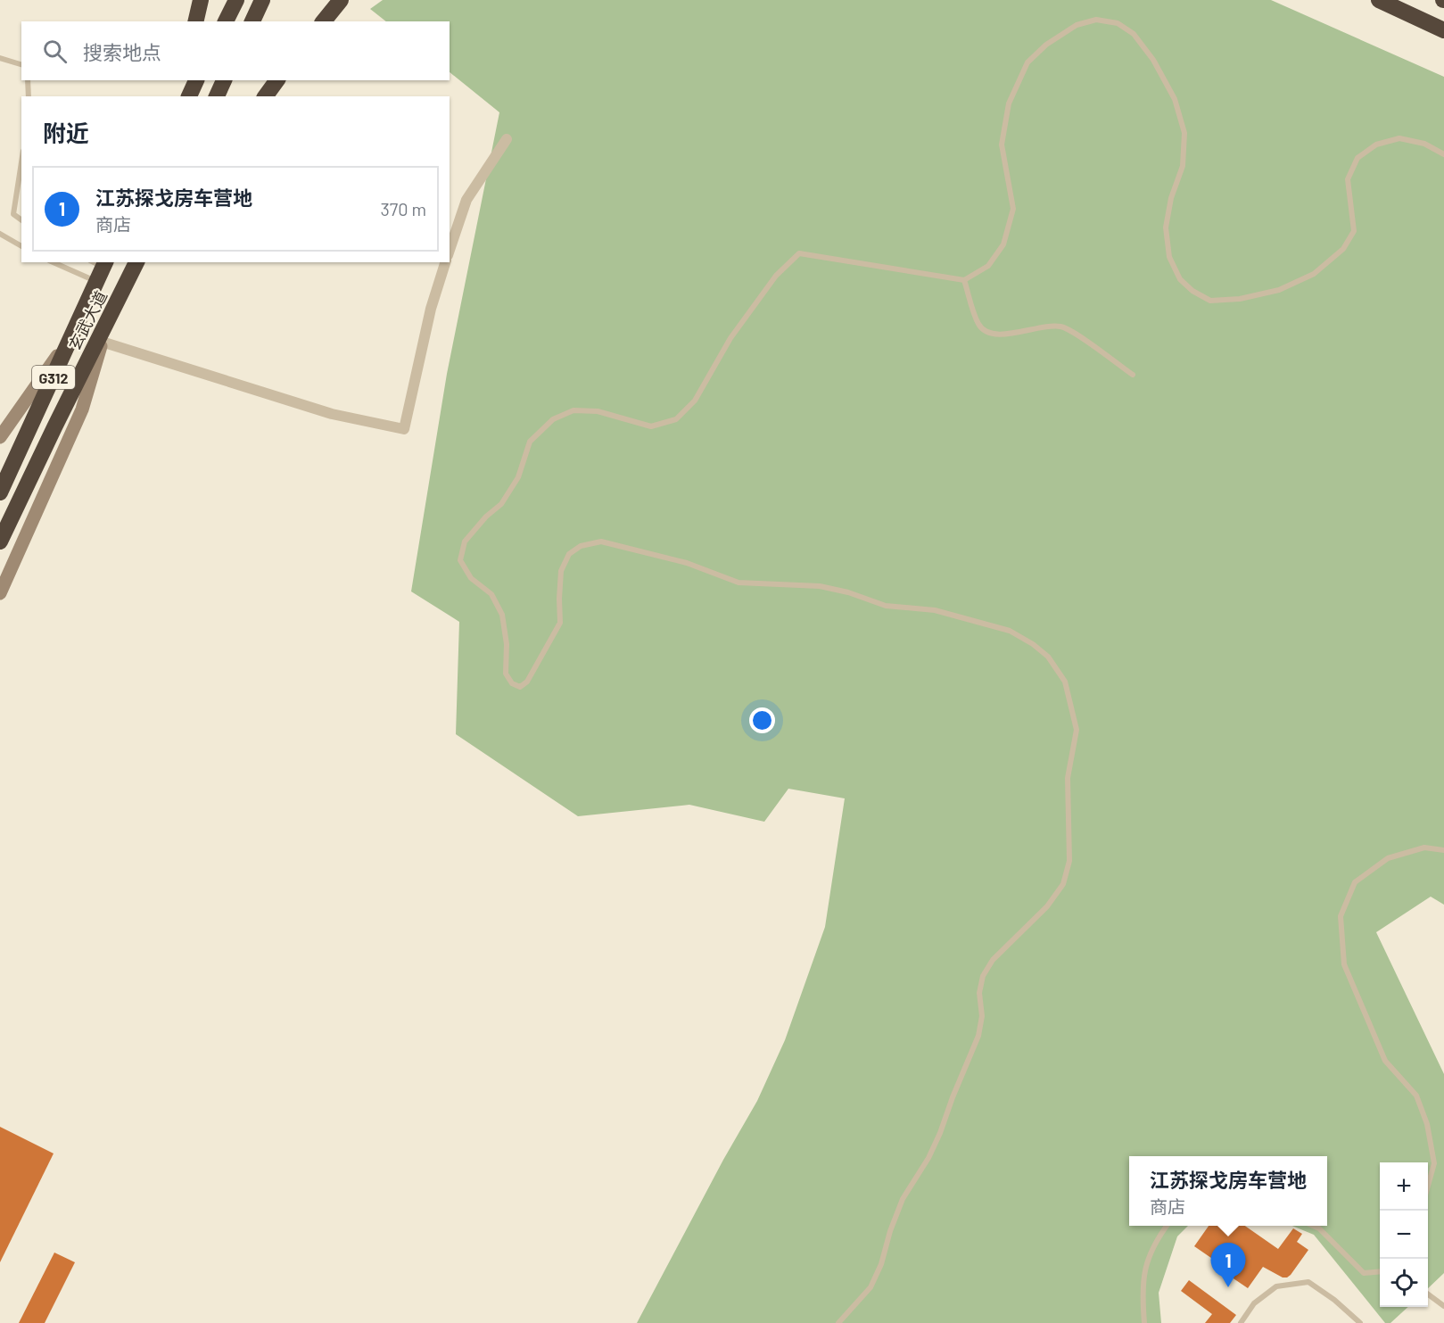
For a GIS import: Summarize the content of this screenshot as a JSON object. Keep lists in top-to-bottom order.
{
  "streets": {
    "highway": ["玄武大道", "G312"]
  },
  "page": {
    "search": "搜索地点",
    "heading": "附近",
    "list": [
      {
        "mark": "1",
        "name": "江苏探戈房车营地",
        "note": "商店",
        "value": "370 m"
      }
    ],
    "popup": ["江苏探戈房车营地", "商店"],
    "map_buttons": ["+", "−"],
    "pins": "1"
  }
}
